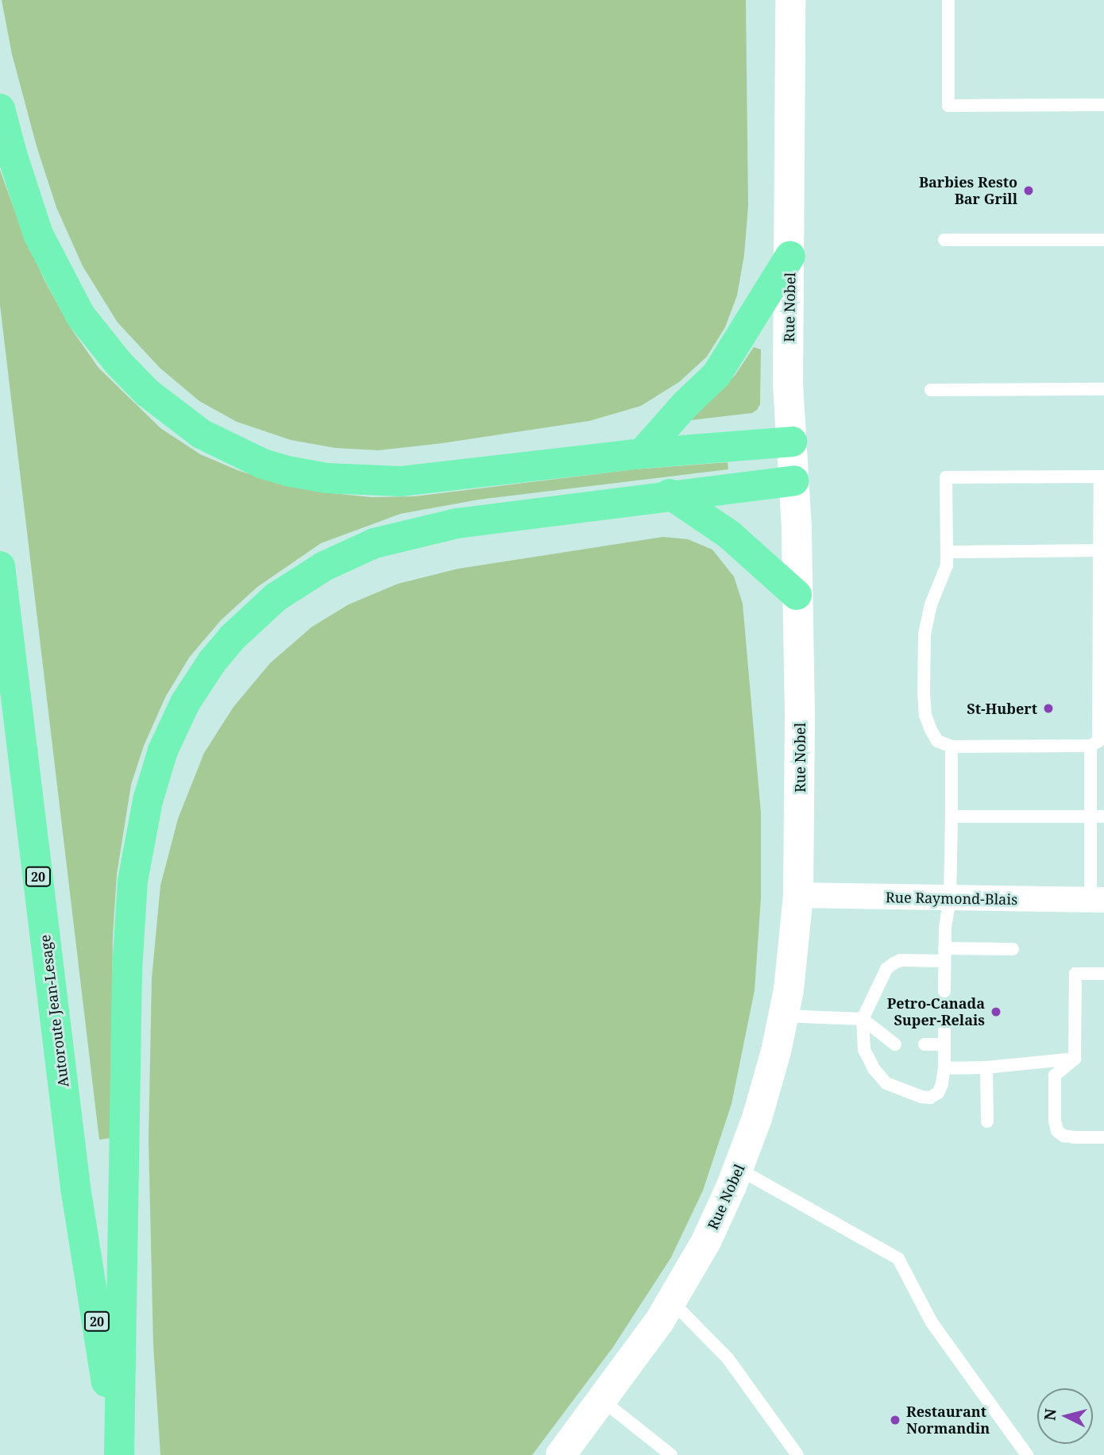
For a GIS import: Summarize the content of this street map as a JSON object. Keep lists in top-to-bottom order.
{
  "streets": {
    "highway": ["20", "Autoroute Jean-Lesage"],
    "street": ["Rue Nobel", "Rue Raymond-Blais"]
  },
  "crossings": [
    ["Rue Nobel", "Rue Raymond-Blais"]
  ],
  "places": [
    "Barbies Resto Bar Grill",
    "St-Hubert",
    "Petro-Canada Super-Relais",
    "Restaurant Normandin"
  ],
  "north": "left"
}
